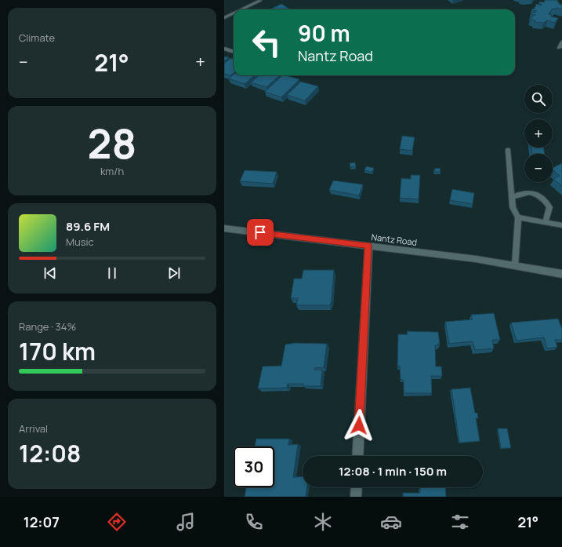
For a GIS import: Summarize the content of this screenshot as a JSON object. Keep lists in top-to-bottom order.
{
  "streets": {
    "street": ["Nantz Road"]
  },
  "page": {
    "tile": [
      "Climate",
      ["28", "km/h"],
      ["Range · 34%", "170 km"],
      ["Arrival", "12:08"]
    ],
    "turn": ["90 m", "Nantz Road"],
    "heat": ["−", "21°", "+"],
    "map_buttons": ["+", "−"],
    "song": ["89.6 FM", "Music"],
    "limit": "30",
    "trip": "12:08 · 1 min · 150 m",
    "tabs": ["12:07", "21°"]
  }
}
